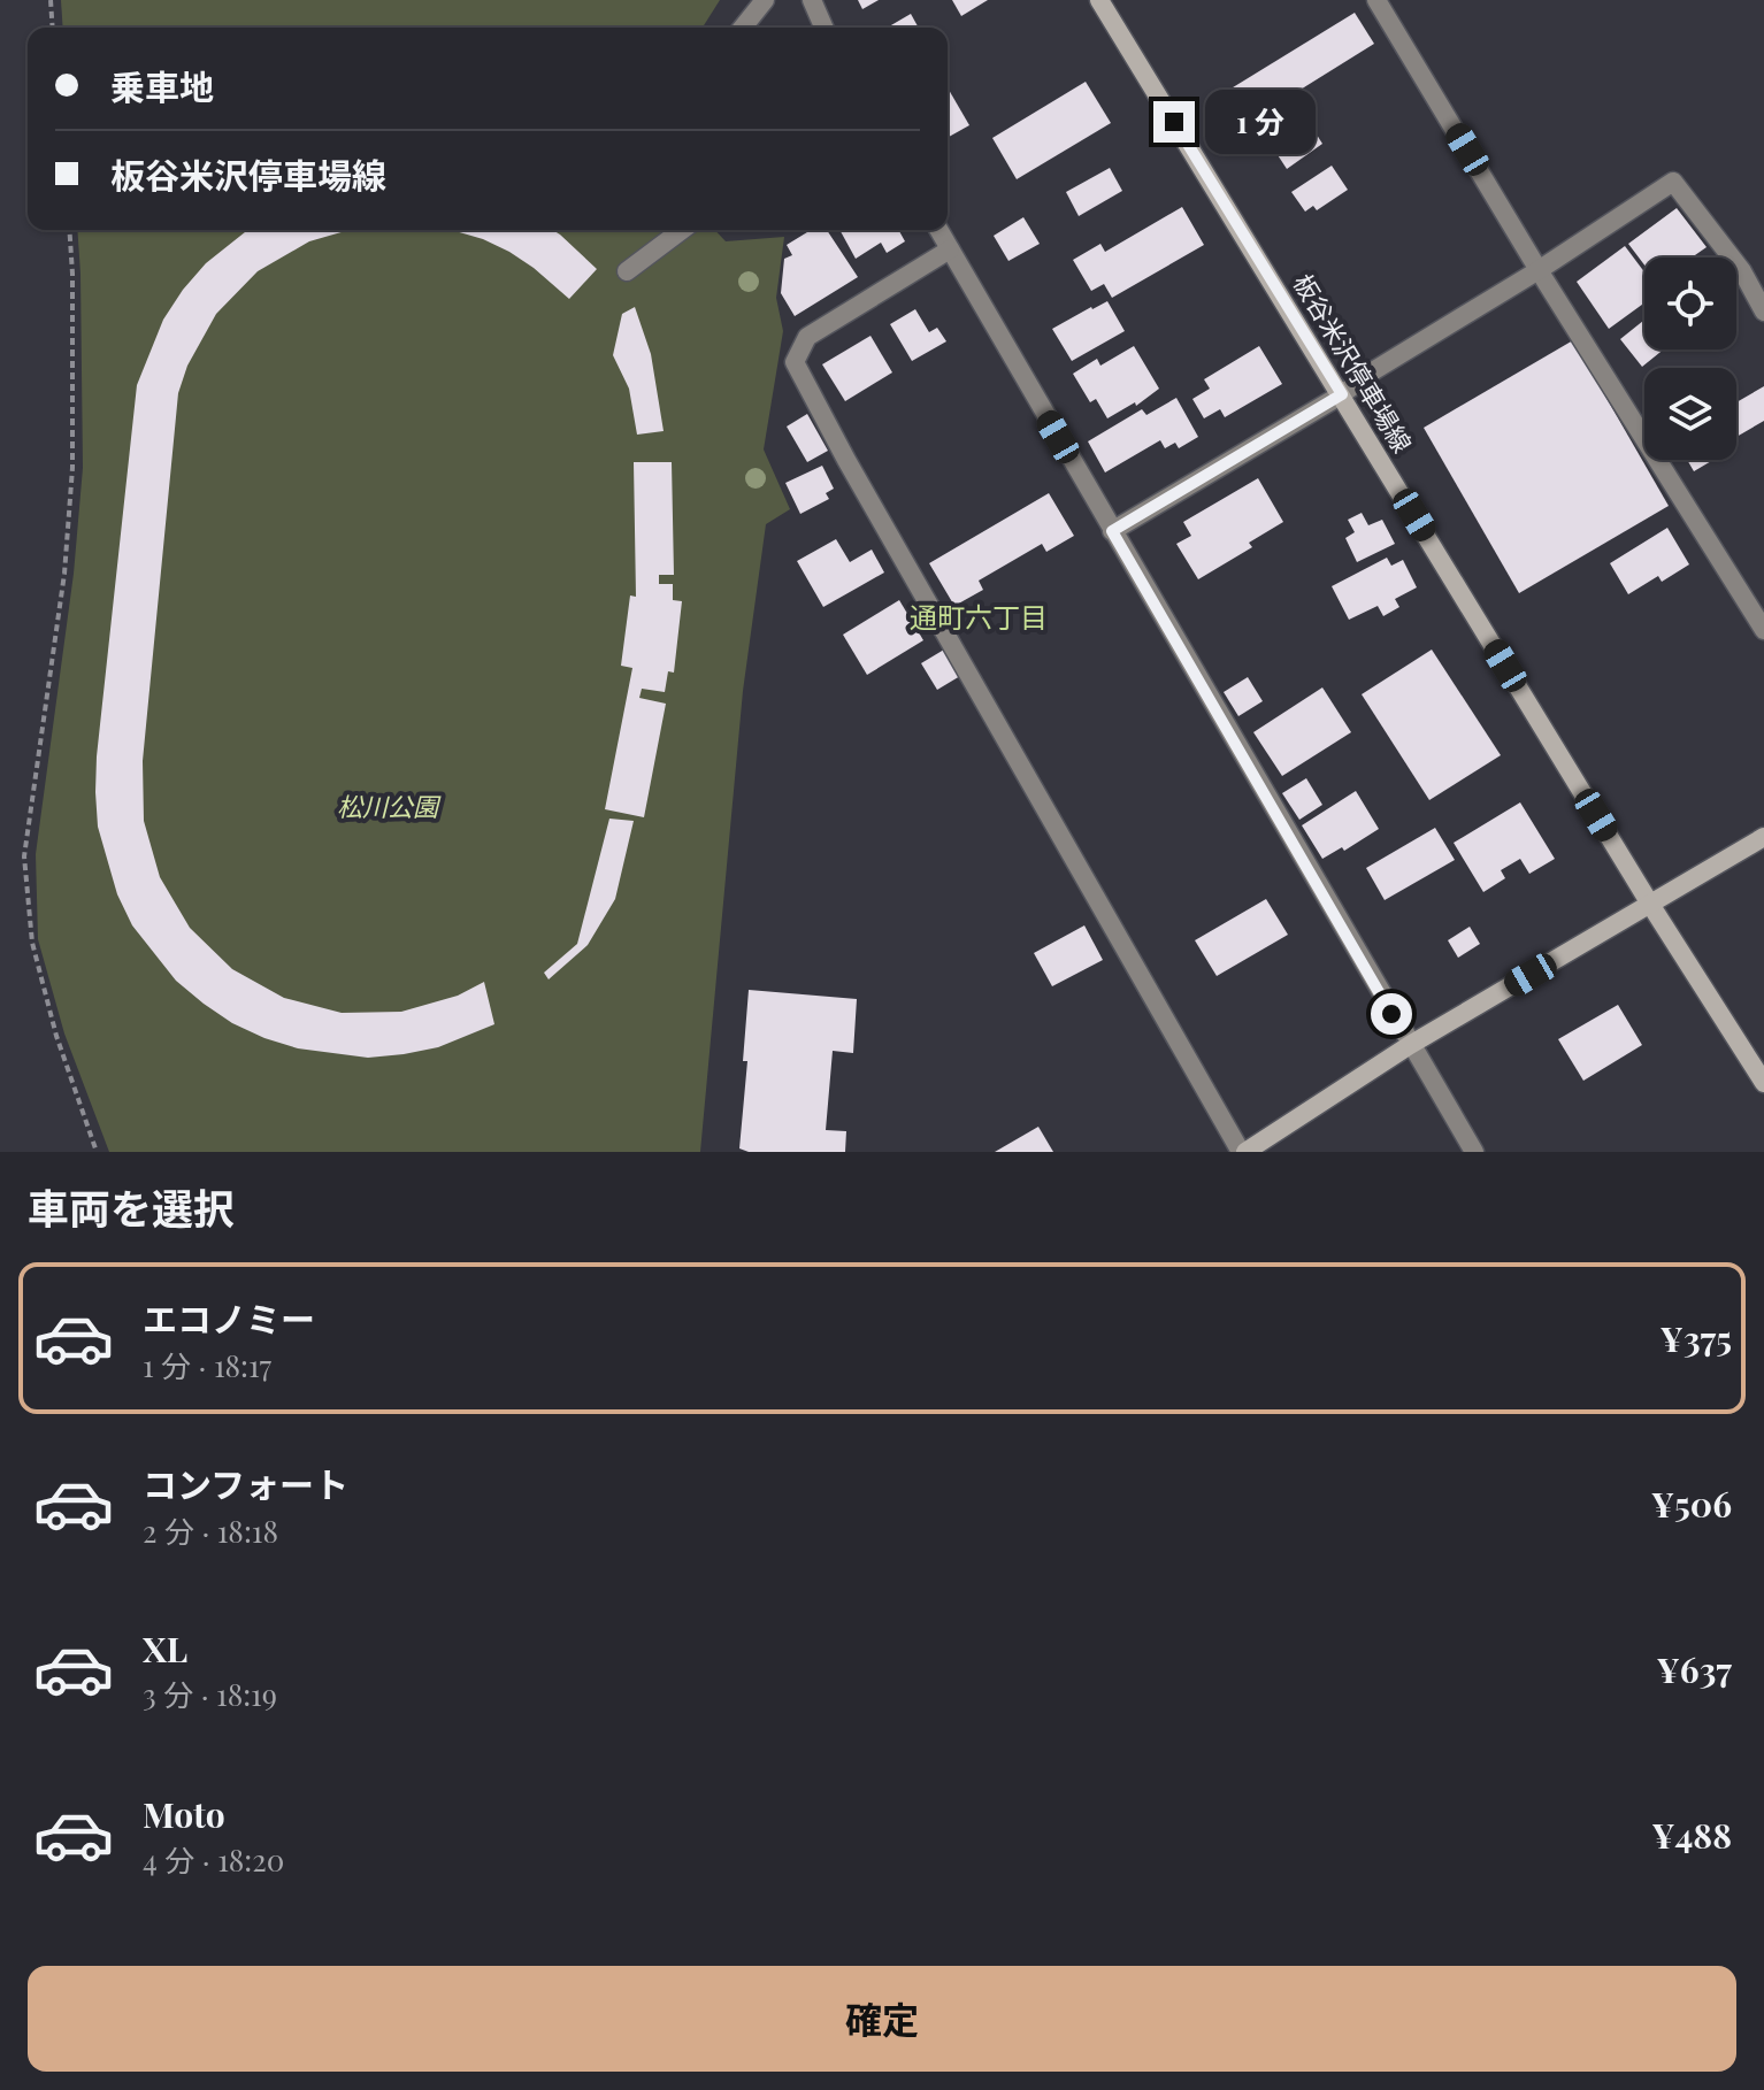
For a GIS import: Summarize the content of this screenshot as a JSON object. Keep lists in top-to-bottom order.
{
  "streets": {
    "main road": ["板谷米沢停車場線"]
  },
  "districts": ["通町六丁目"],
  "parks": ["松川公園"],
  "page": {
    "banner": ["乗車地", "板谷米沢停車場線"],
    "bubble": "1 分",
    "heading": "車両を選択",
    "list": [
      {
        "name": "エコノミー",
        "note": "1 分 · 18:17",
        "value": "¥375"
      },
      {
        "name": "コンフォート",
        "note": "2 分 · 18:18",
        "value": "¥506"
      },
      {
        "name": "XL",
        "note": "3 分 · 18:19",
        "value": "¥637"
      },
      {
        "name": "Moto",
        "note": "4 分 · 18:20",
        "value": "¥488"
      }
    ],
    "buttons": "確定"
  }
}
